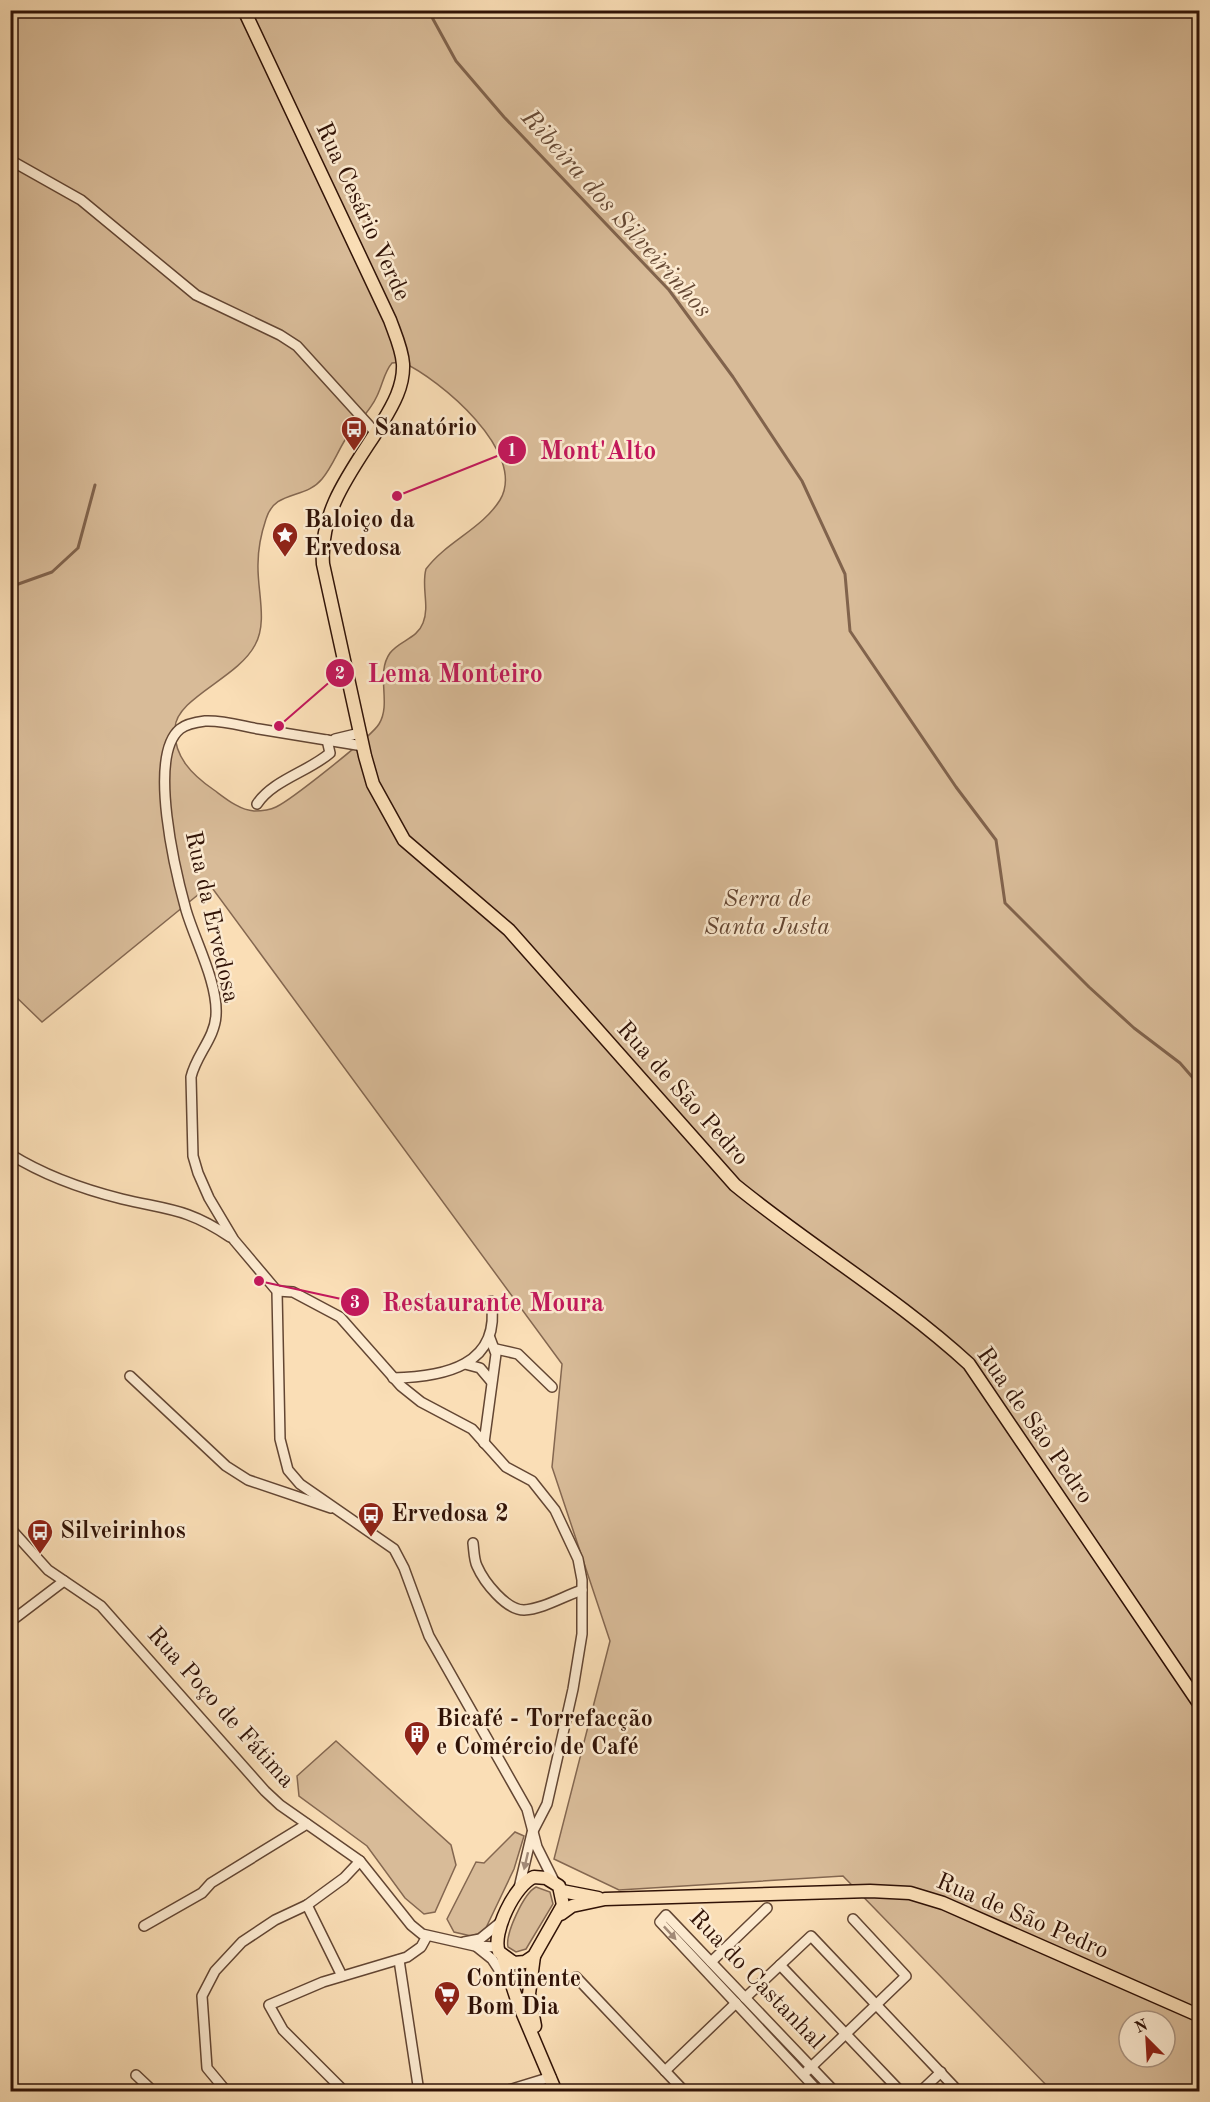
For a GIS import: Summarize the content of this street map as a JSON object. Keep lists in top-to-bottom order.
{
  "streets": {
    "main road": ["Rua Cesário Verde", "Rua de São Pedro"],
    "street": ["Rua da Ervedosa", "Rua Poço de Fátima", "Rua do Castanhal"]
  },
  "crossings": [
    ["Rua Cesário Verde", "Rua de São Pedro"],
    ["Rua da Ervedosa", "Rua de São Pedro"]
  ],
  "water": ["Ribeira dos Silveirinhos"],
  "parks": ["Serra de Santa Justa"],
  "places": {
    "bus stop": ["Sanatório", "Ervedosa 2", "Silveirinhos"],
    "other": ["Mont'Alto", "Lema Monteiro", "Restaurante Moura"],
    "place": ["Baloiço da Ervedosa"],
    "building": ["Bicafé - Torrefacção e Comércio de Café"],
    "supermarket": ["Continente Bom Dia"]
  },
  "north": "top left"
}
